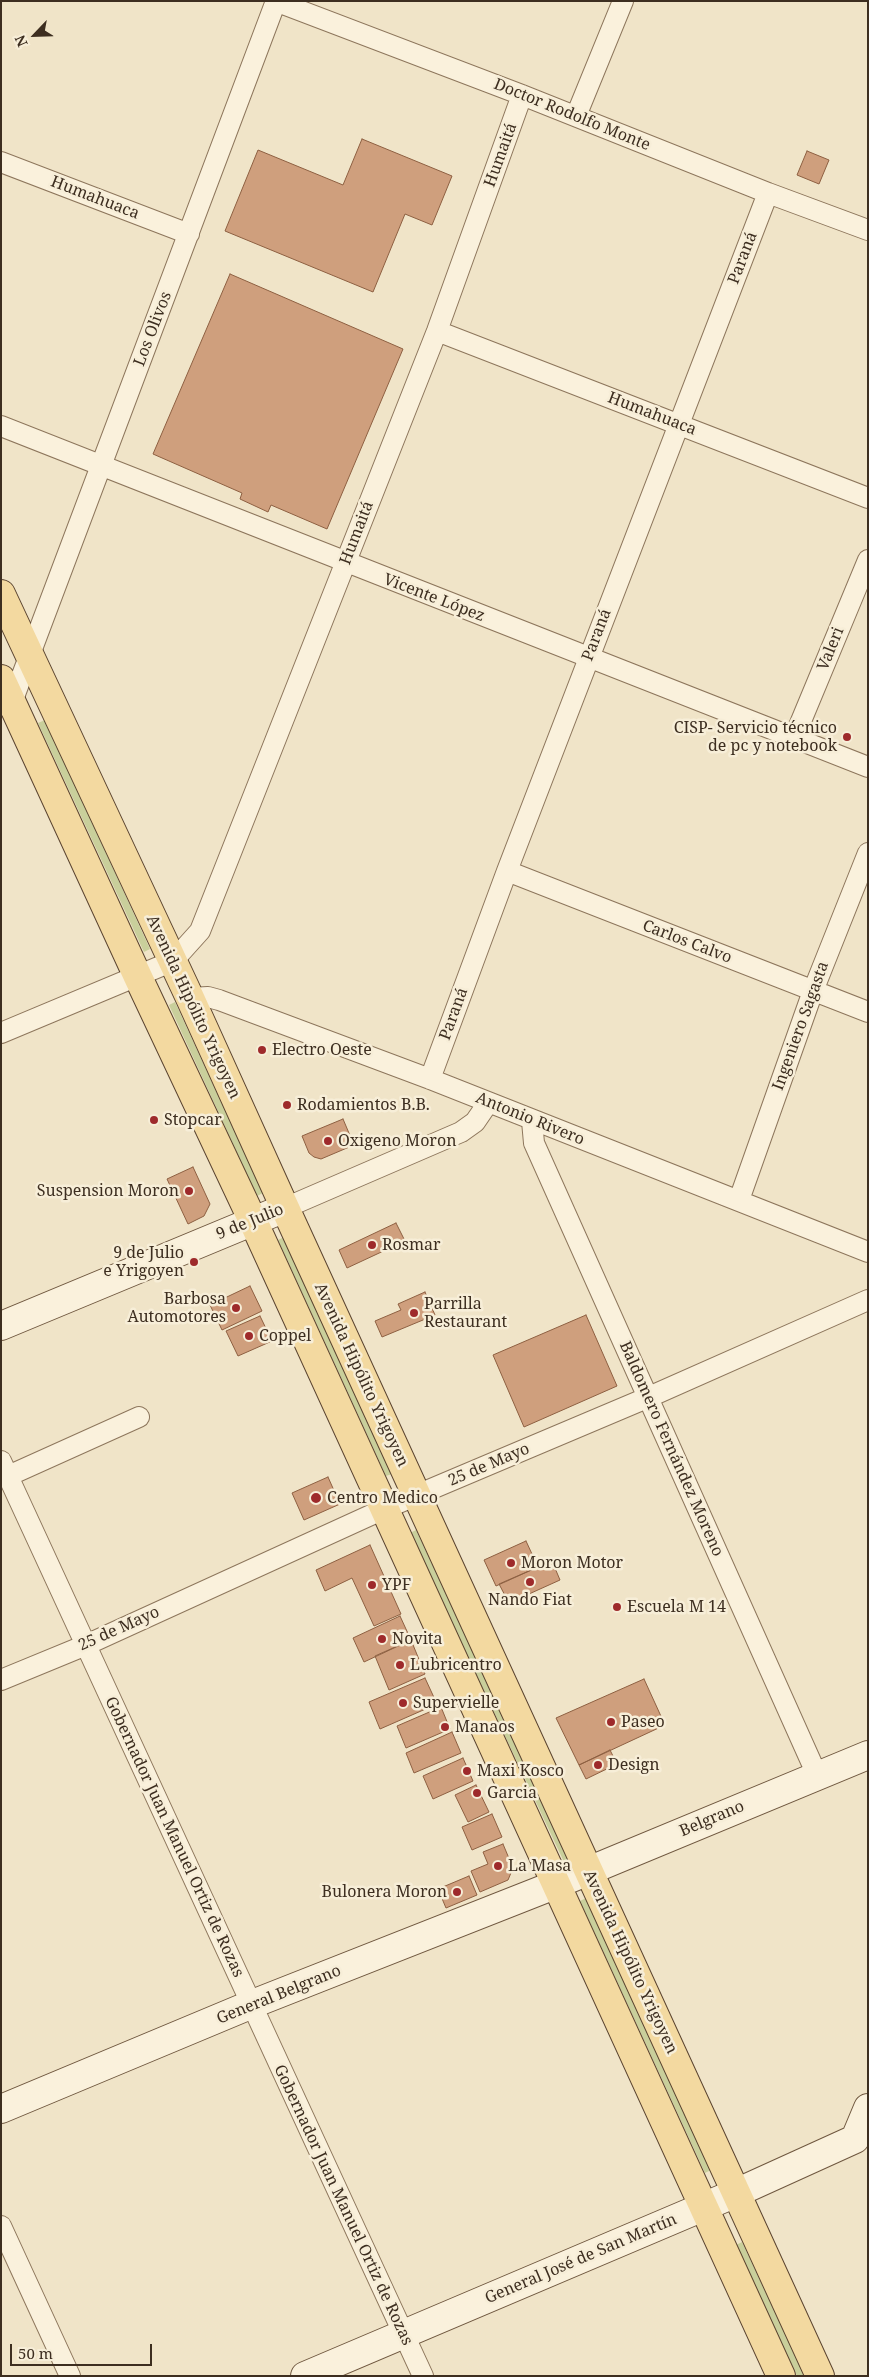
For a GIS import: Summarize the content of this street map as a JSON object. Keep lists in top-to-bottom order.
{
  "streets": {
    "main road": ["Avenida Hipólito Yrigoyen"],
    "street": [
      "Doctor Rodolfo Monte",
      "Humaitá",
      "Humahuaca",
      "Paraná",
      "Los Olivos",
      "Vicente López",
      "Valeri",
      "Carlos Calvo",
      "Ingeniero Sagasta",
      "Antonio Rivero",
      "9 de Julio",
      "Baldomero Fernández Moreno",
      "25 de Mayo",
      "Belgrano",
      "Gobernador Juan Manuel Ortiz de Rozas",
      "General Belgrano",
      "General José de San Martín"
    ]
  },
  "crossings": [
    ["Doctor Rodolfo Monte", "Humaitá"],
    ["Doctor Rodolfo Monte", "Paraná"],
    ["Doctor Rodolfo Monte", "Los Olivos"],
    ["Humaitá", "Humahuaca"],
    ["Humaitá", "Vicente López"],
    ["Humaitá", "Avenida Hipólito Yrigoyen"],
    ["Humahuaca", "Paraná"],
    ["Humahuaca", "Los Olivos"],
    ["Paraná", "Vicente López"],
    ["Paraná", "Carlos Calvo"],
    ["Paraná", "Antonio Rivero"],
    ["Los Olivos", "Vicente López"],
    ["Los Olivos", "Avenida Hipólito Yrigoyen"],
    ["Vicente López", "Valeri"],
    ["Carlos Calvo", "Ingeniero Sagasta"],
    ["Avenida Hipólito Yrigoyen", "Antonio Rivero"],
    ["Avenida Hipólito Yrigoyen", "9 de Julio"],
    ["Avenida Hipólito Yrigoyen", "25 de Mayo"],
    ["Avenida Hipólito Yrigoyen", "Belgrano"],
    ["Avenida Hipólito Yrigoyen", "General Belgrano"],
    ["Avenida Hipólito Yrigoyen", "General José de San Martín"],
    ["Ingeniero Sagasta", "Antonio Rivero"],
    ["Antonio Rivero", "9 de Julio"],
    ["Antonio Rivero", "Baldomero Fernández Moreno"],
    ["Baldomero Fernández Moreno", "25 de Mayo"],
    ["Baldomero Fernández Moreno", "Belgrano"],
    ["25 de Mayo", "Gobernador Juan Manuel Ortiz de Rozas"],
    ["Belgrano", "General Belgrano"],
    ["Gobernador Juan Manuel Ortiz de Rozas", "General Belgrano"],
    ["Gobernador Juan Manuel Ortiz de Rozas", "General José de San Martín"]
  ],
  "places": [
    "CISP- Servicio técnico de pc y notebook",
    "Electro Oeste",
    "Rodamientos B.B.",
    "Stopcar",
    "Oxigeno Moron",
    "Suspension Moron",
    "Rosmar",
    "9 de Julio e Yrigoyen",
    "Barbosa Automotores",
    "Parrilla Restaurant",
    "Coppel",
    "Centro Medico",
    "Moron Motor",
    "Nando Fiat",
    "YPF",
    "Escuela M 14",
    "Novita",
    "Lubricentro",
    "Supervielle",
    "Paseo",
    "Manaos",
    "Design",
    "Maxi Kosco",
    "Garcia",
    "La Masa",
    "Bulonera Moron"
  ],
  "scale_bar": "50 m",
  "north": "bottom left"
}
